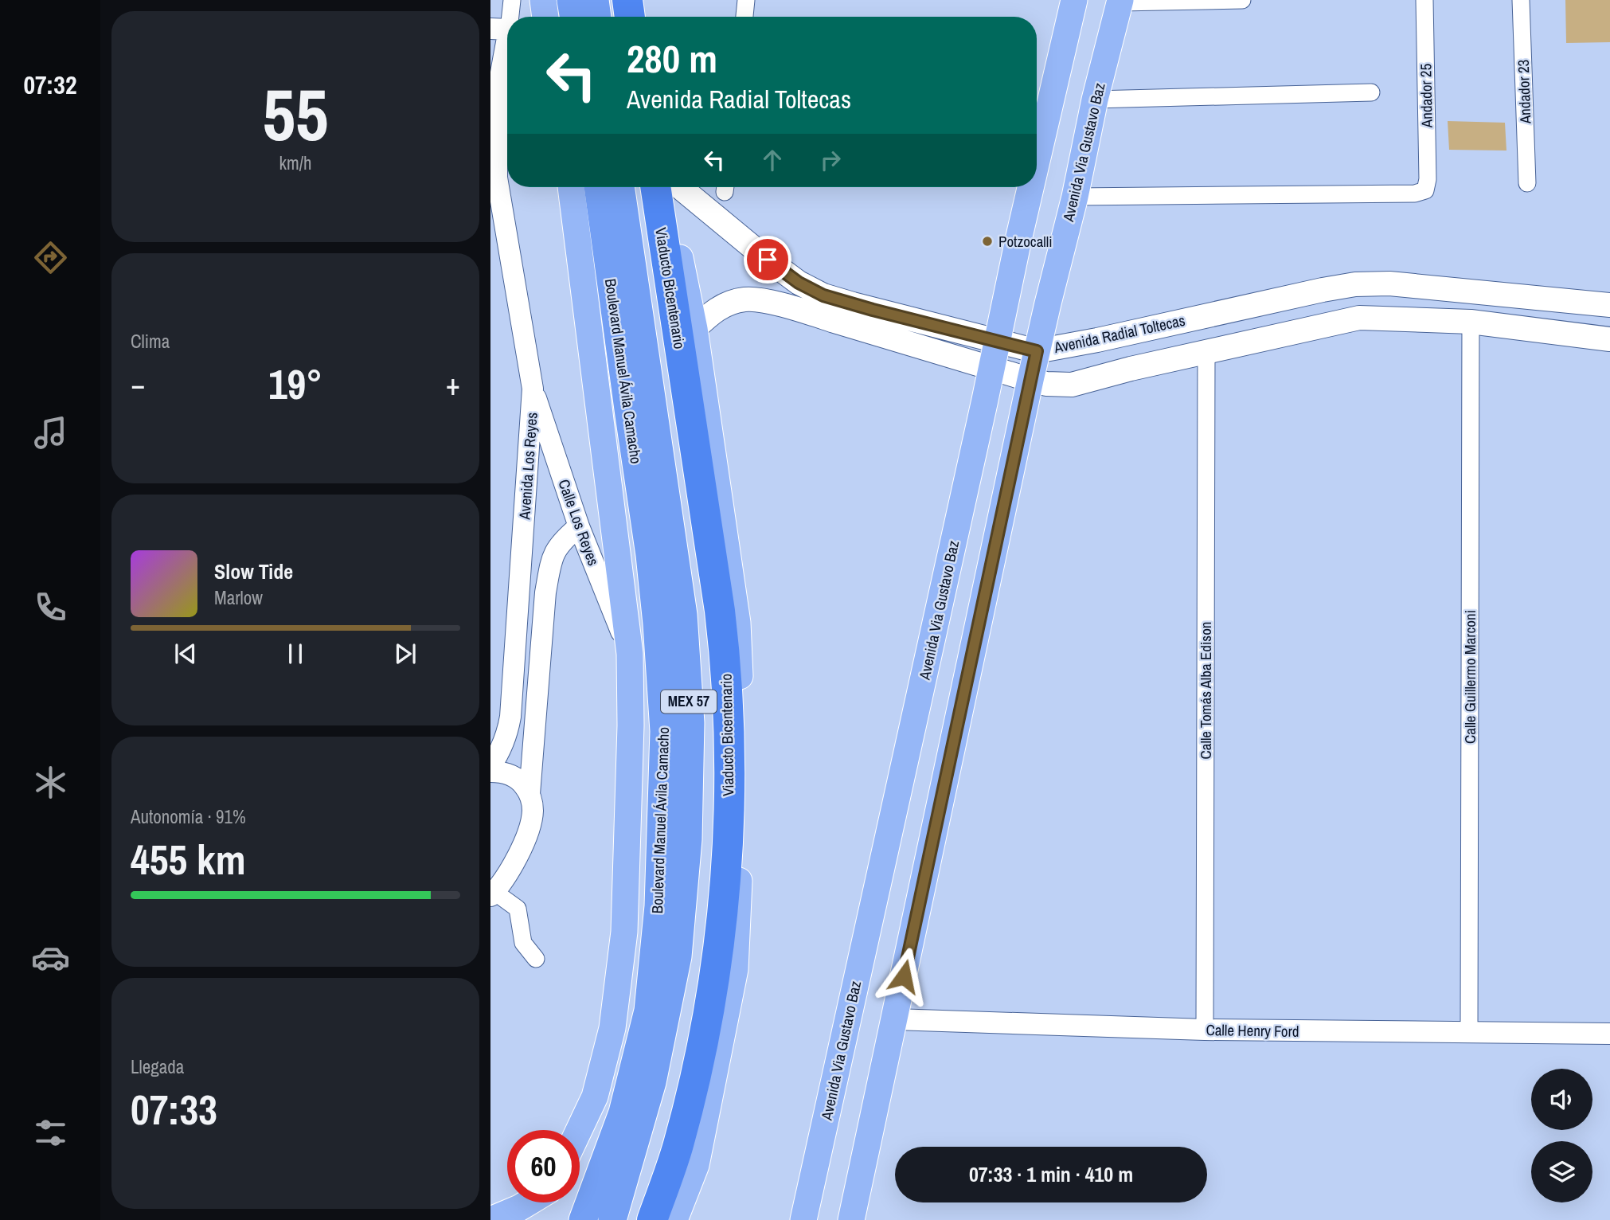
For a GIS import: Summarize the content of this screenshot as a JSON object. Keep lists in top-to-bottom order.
{
  "streets": {
    "highway": ["Viaducto Bicentenario", "Boulevard Manuel Ávila Camacho", "MEX 57"],
    "main road": ["Avenida Via Gustavo Baz", "Avenida Radial Toltecas"],
    "street": [
      "Andador 23",
      "Andador 25",
      "Avenida Los Reyes",
      "Calle Los Reyes",
      "Calle Guillermo Marconi",
      "Calle Tomás Alba Edison",
      "Calle Henry Ford"
    ]
  },
  "crossings": [
    ["Andador 25", "Avenida Via Gustavo Baz"],
    ["Avenida Via Gustavo Baz", "Avenida Radial Toltecas"],
    ["Avenida Via Gustavo Baz", "Calle Henry Ford"],
    ["Boulevard Manuel Ávila Camacho", "Calle Los Reyes"],
    ["Avenida Los Reyes", "Calle Los Reyes"],
    ["Calle Guillermo Marconi", "Calle Henry Ford"],
    ["Calle Tomás Alba Edison", "Calle Henry Ford"]
  ],
  "places": ["Potzocalli"],
  "page": {
    "tabs": "07:32",
    "tile": [
      ["55", "km/h"],
      "Clima",
      ["Autonomía · 91%", "455 km"],
      ["Llegada", "07:33"]
    ],
    "turn": ["280 m", "Avenida Radial Toltecas"],
    "heat": ["−", "19°", "+"],
    "song": ["Slow Tide", "Marlow"],
    "limit": "60",
    "trip": "07:33 · 1 min · 410 m"
  }
}
